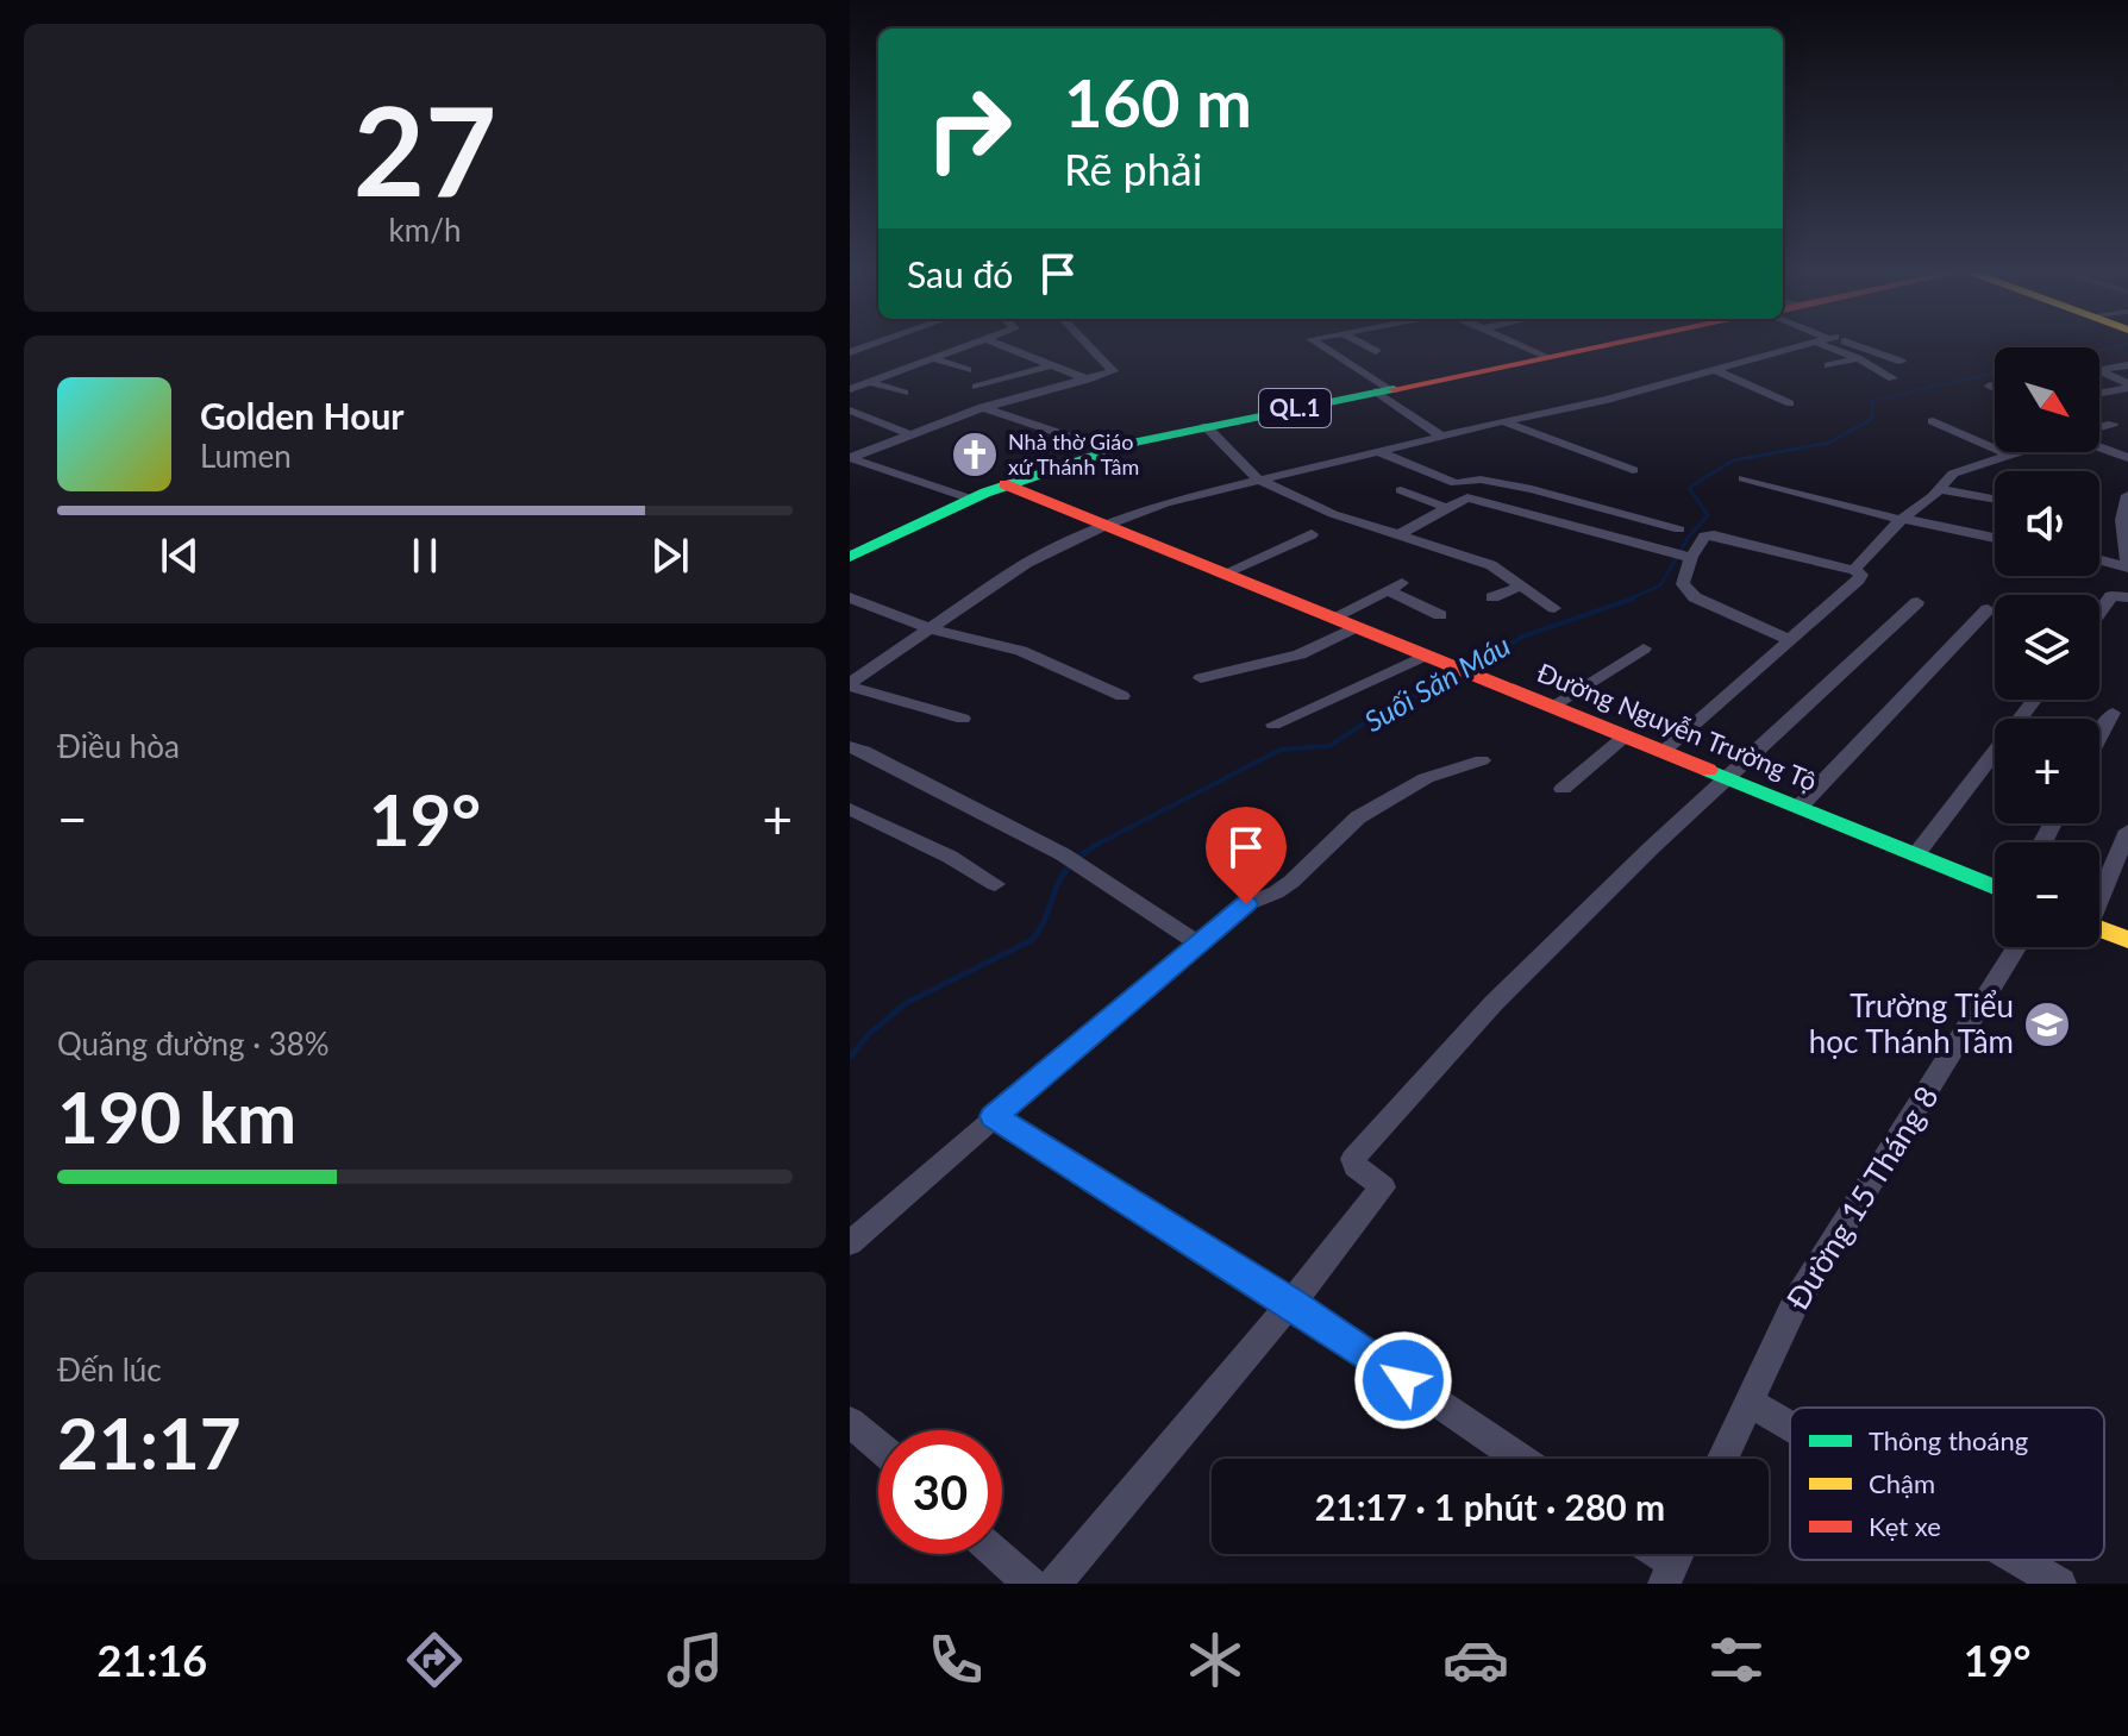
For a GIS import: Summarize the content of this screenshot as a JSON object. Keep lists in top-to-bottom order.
{
  "streets": {
    "main road": ["QL.1", "Đường Nguyễn Trường Tộ"],
    "street": ["Đường 15 Tháng 8"]
  },
  "crossings": [
    ["QL.1", "Đường Nguyễn Trường Tộ"]
  ],
  "water": ["Suối Săn Máu"],
  "places": {
    "church": ["Nhà thờ Giáo xứ Thánh Tâm"],
    "school or university": ["Trường Tiểu học Thánh Tâm"]
  },
  "legend": ["Thông thoáng", "Chậm", "Kẹt xe"],
  "north": "bottom right",
  "page": {
    "tile": [
      ["27", "km/h"],
      "Điều hòa",
      ["Quãng đường · 38%", "190 km"],
      ["Đến lúc", "21:17"]
    ],
    "turn": ["160 m", "Rẽ phải"],
    "then": "Sau đó",
    "map_buttons": ["+", "−"],
    "song": ["Golden Hour", "Lumen"],
    "heat": ["−", "19°", "+"],
    "limit": "30",
    "trip": "21:17 · 1 phút · 280 m",
    "tabs": ["21:16", "19°"]
  }
}
